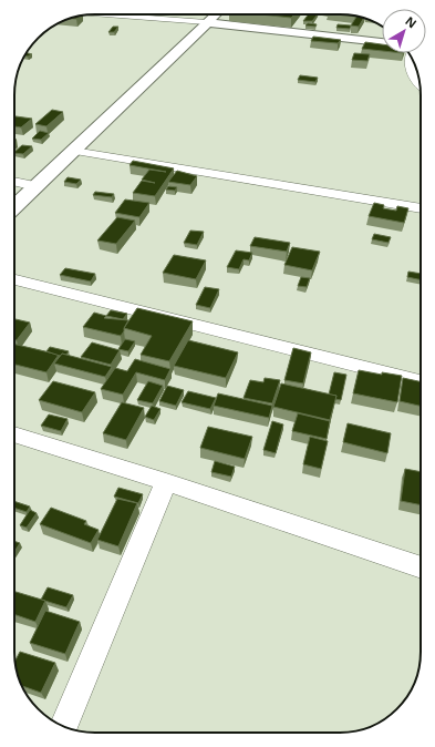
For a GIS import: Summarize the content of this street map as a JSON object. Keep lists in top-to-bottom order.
{
  "north": "top right"
}
